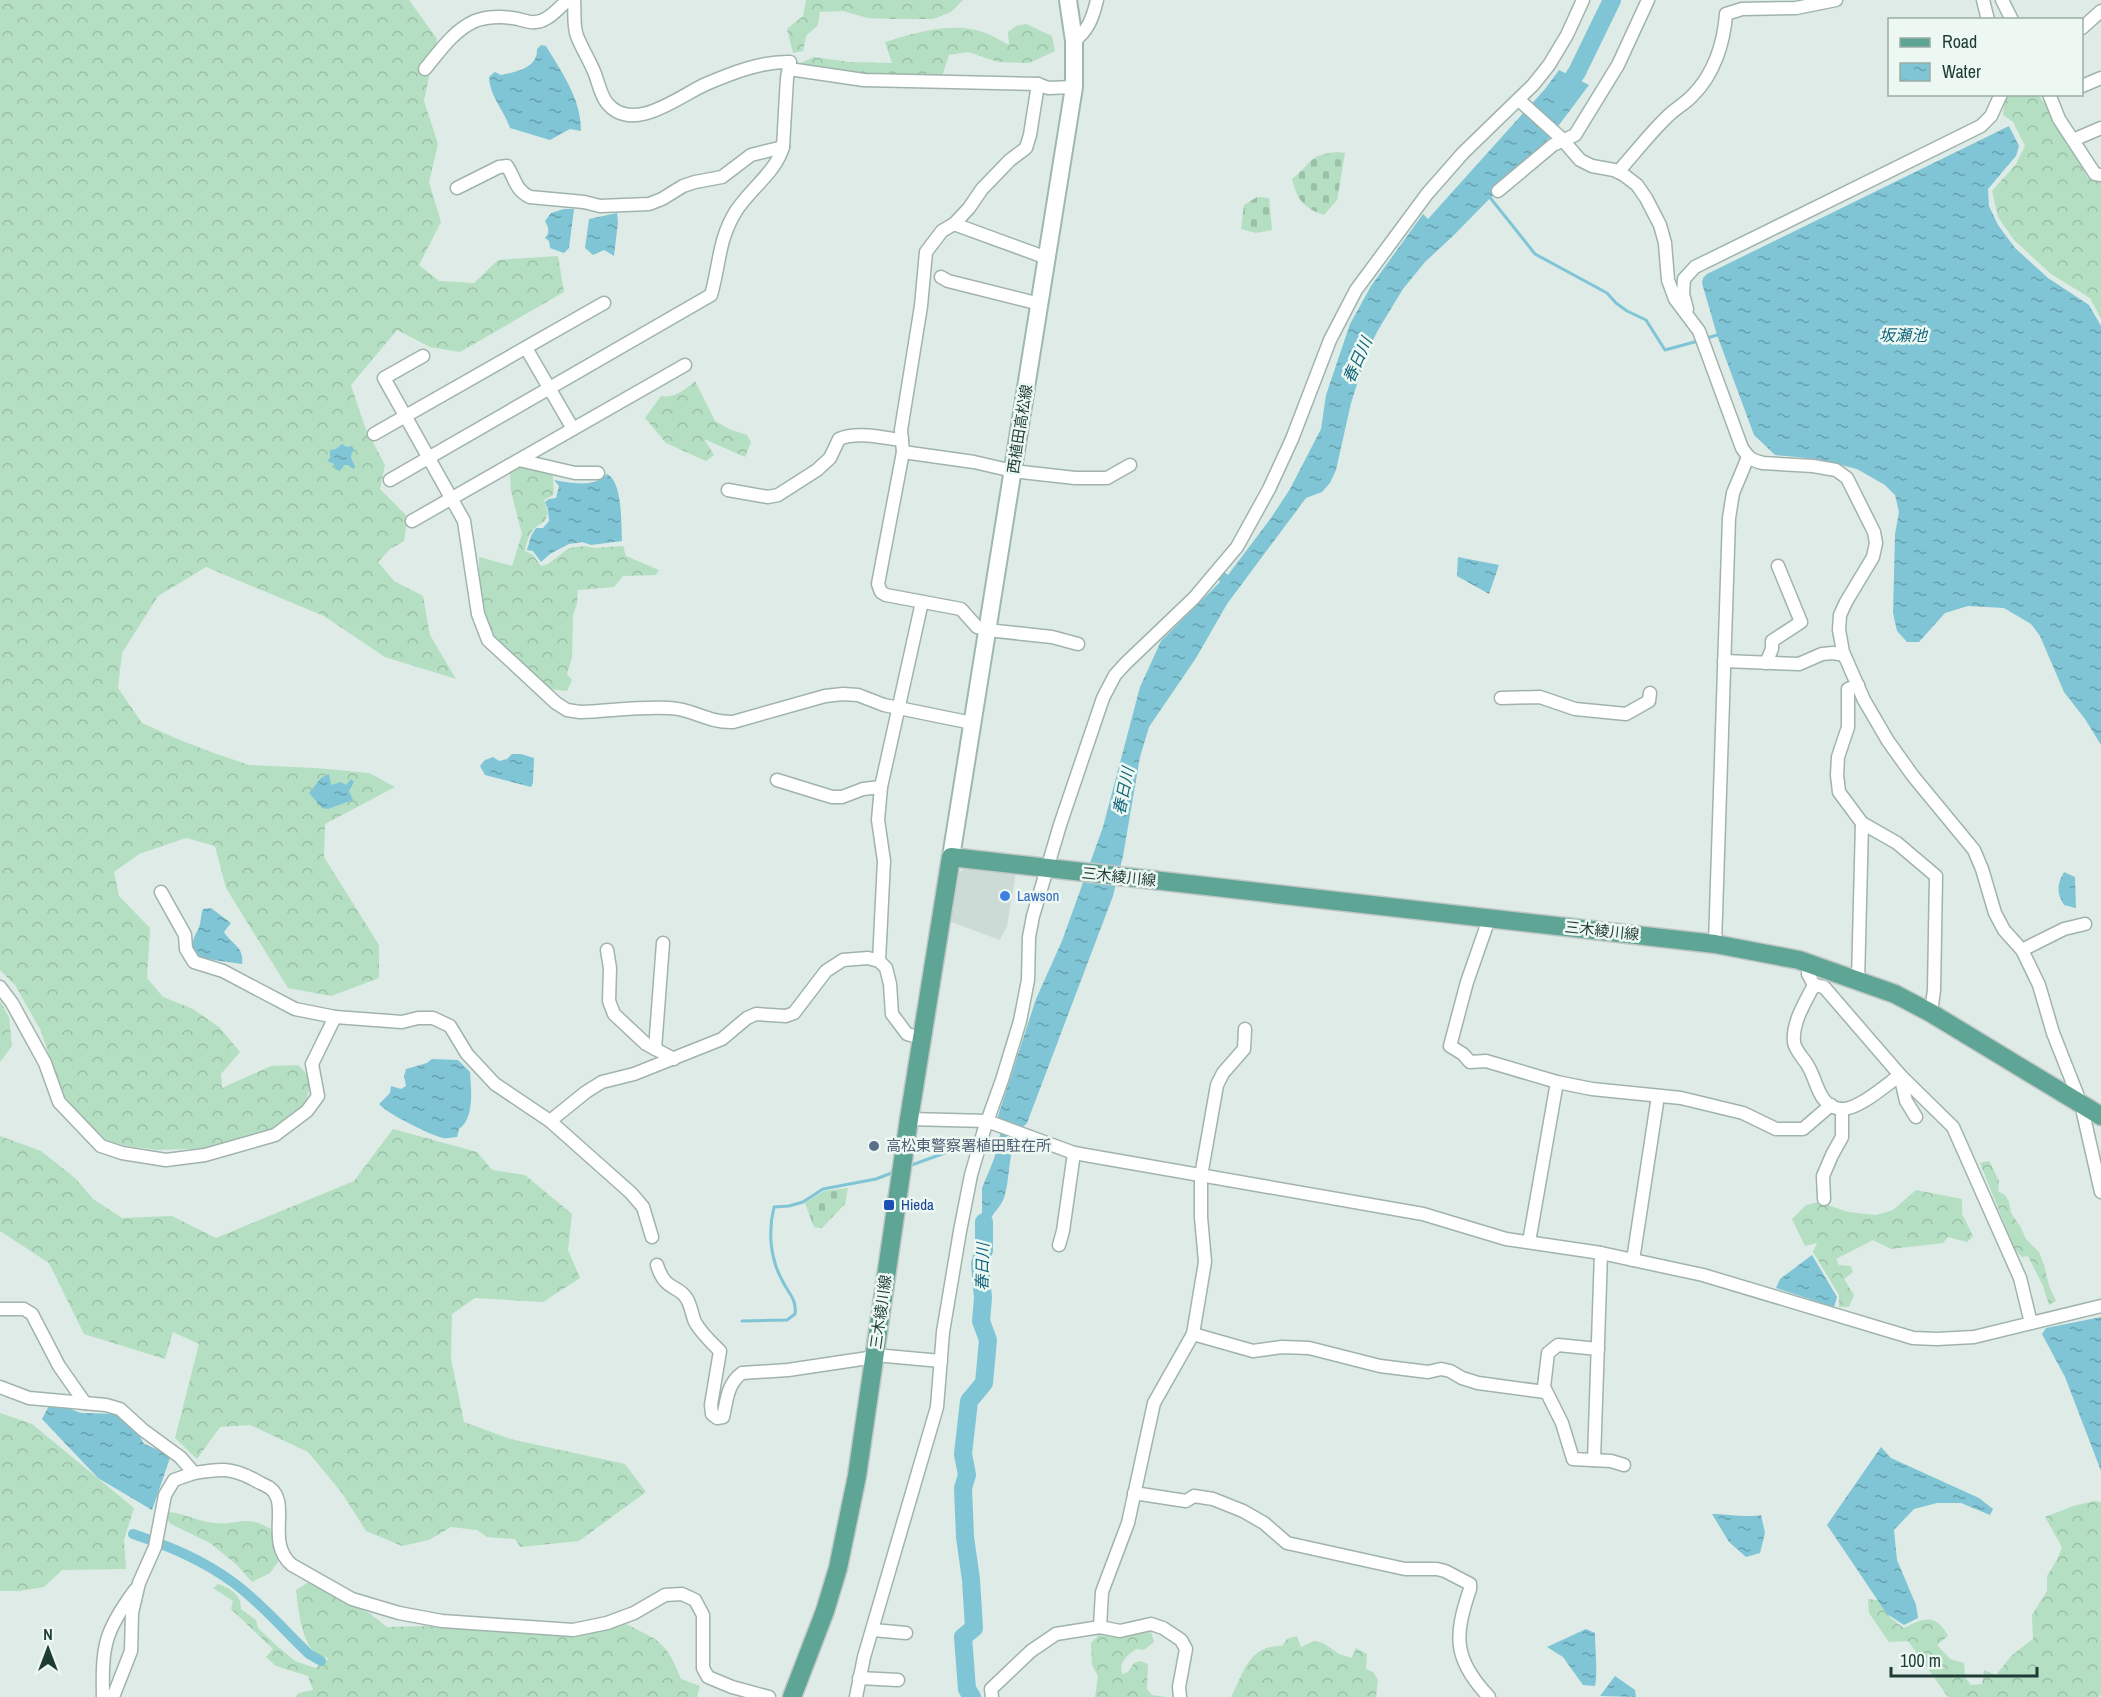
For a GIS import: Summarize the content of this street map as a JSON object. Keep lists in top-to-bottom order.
{
  "streets": {
    "main road": ["西植田高松線", "三木綾川線"]
  },
  "crossings": [
    ["西植田高松線", "三木綾川線"]
  ],
  "water": ["坂瀬池", "春日川"],
  "places": {
    "other": ["Lawson", "高松東警察署植田駐在所"],
    "transit": ["Hieda"]
  },
  "legend": ["Road", "Water"],
  "scale_bar": "100 m",
  "north": "top"
}
